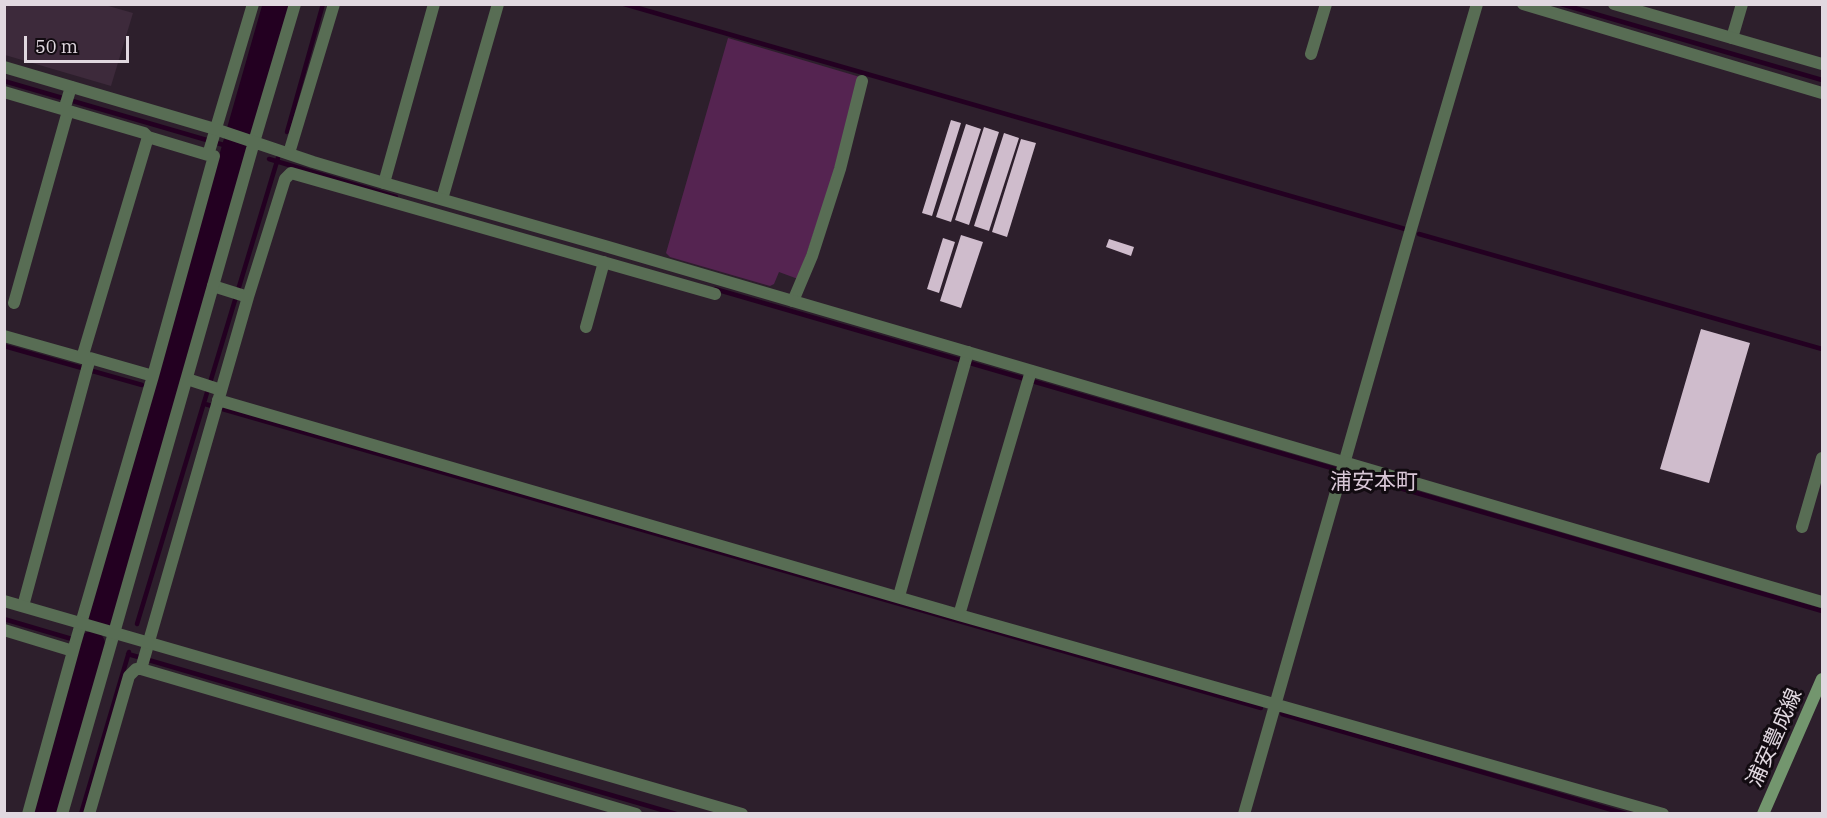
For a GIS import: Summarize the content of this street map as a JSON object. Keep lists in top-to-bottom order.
{
  "streets": {
    "main road": ["浦安豊成線"]
  },
  "districts": ["浦安本町"],
  "scale_bar": "50 m"
}
